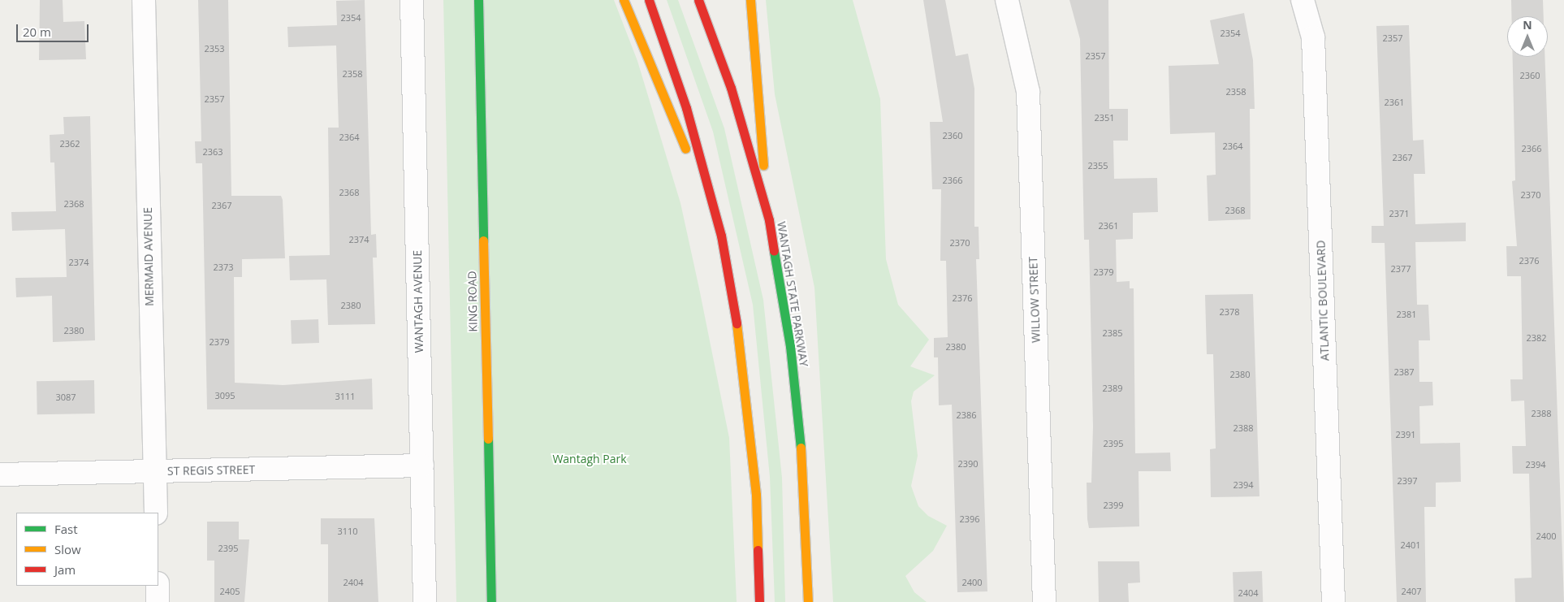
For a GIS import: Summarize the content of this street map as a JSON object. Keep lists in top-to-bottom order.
{
  "streets": {
    "main road": ["WANTAGH STATE PARKWAY", "KING ROAD"],
    "street": [
      "MERMAID AVENUE",
      "WILLOW STREET",
      "ATLANTIC BOULEVARD",
      "WANTAGH AVENUE",
      "ST REGIS STREET"
    ]
  },
  "crossings": [
    ["MERMAID AVENUE", "ST REGIS STREET"],
    ["WANTAGH AVENUE", "ST REGIS STREET"]
  ],
  "parks": ["Wantagh Park"],
  "house_numbers": [
    "2354",
    "2354",
    "2357",
    "2353",
    "2357",
    "2358",
    "2360",
    "2358",
    "2357",
    "2361",
    "2351",
    "2360",
    "2364",
    "2362",
    "2364",
    "2366",
    "2363",
    "2367",
    "2355",
    "2366",
    "2368",
    "2370",
    "2368",
    "2367",
    "2368",
    "2371",
    "2361",
    "2374",
    "2370",
    "2376",
    "2374",
    "2373",
    "2377",
    "2379",
    "2376",
    "2380",
    "2378",
    "2381",
    "2380",
    "2385",
    "2382",
    "2379",
    "2380",
    "2387",
    "2380",
    "2389",
    "3095",
    "3111",
    "3087",
    "2388",
    "2386",
    "2388",
    "2391",
    "2395",
    "2390",
    "2394",
    "2397",
    "2394",
    "2399",
    "2396",
    "3110",
    "2400",
    "2401",
    "2395",
    "2404",
    "2400",
    "2405",
    "2407",
    "2404"
  ],
  "legend": ["Fast", "Slow", "Jam"],
  "scale_bar": "20 m",
  "north": "top"
}
